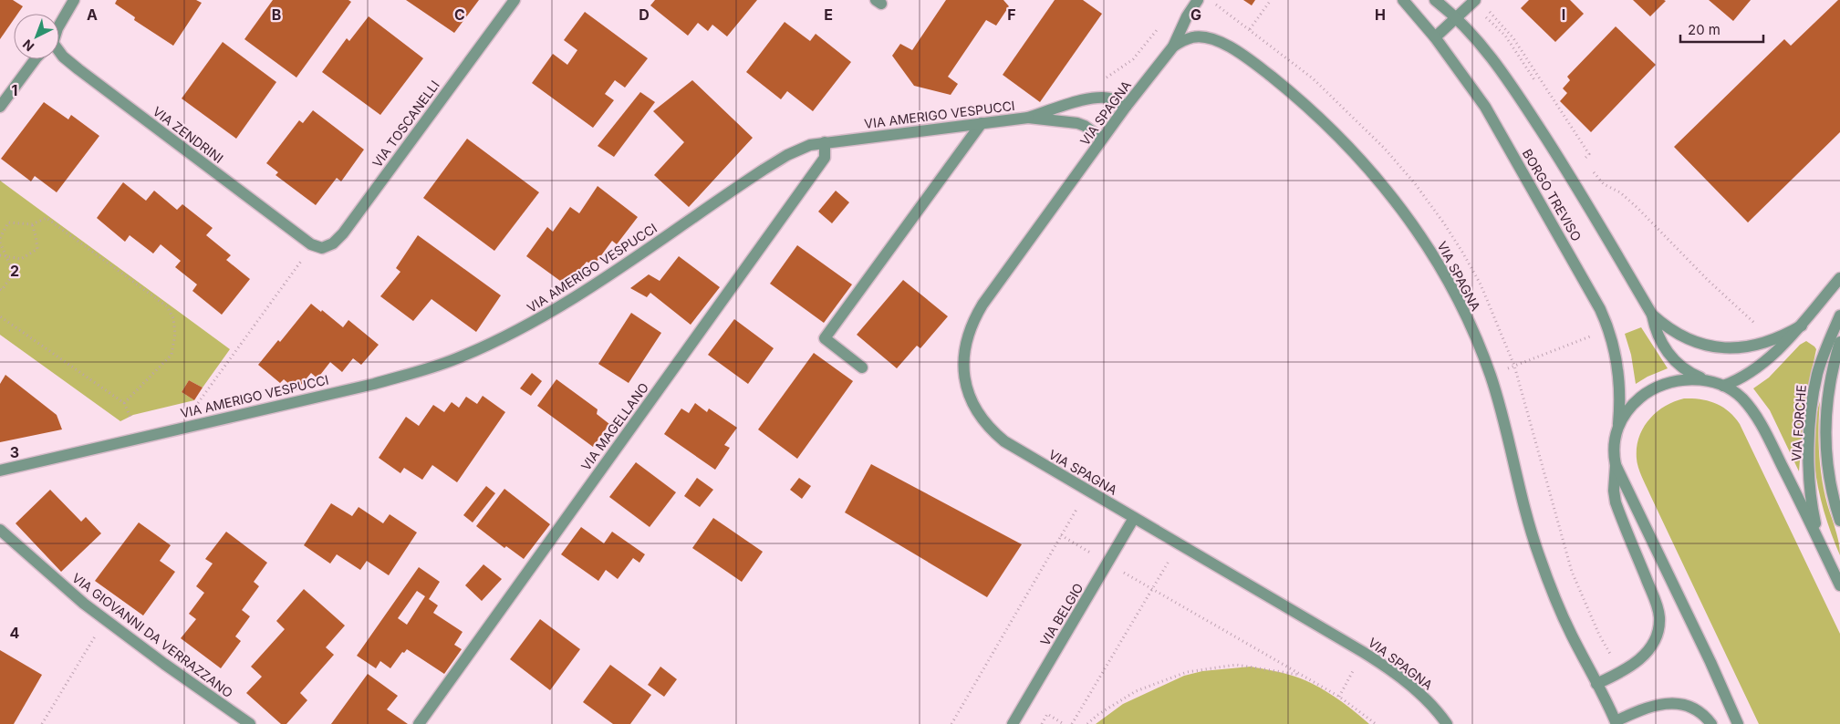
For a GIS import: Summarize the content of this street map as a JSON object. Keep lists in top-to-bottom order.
{
  "streets": {
    "street": [
      "VIA SPAGNA",
      "VIA AMERIGO VESPUCCI",
      "VIA TOSCANELLI",
      "VIA ZENDRINI",
      "BORGO TREVISO",
      "VIA FORCHE",
      "VIA MAGELLANO",
      "VIA BELGIO",
      "VIA GIOVANNI DA VERRAZZANO"
    ]
  },
  "crossings": [
    ["VIA SPAGNA", "VIA BELGIO"],
    ["VIA AMERIGO VESPUCCI", "VIA MAGELLANO"],
    ["VIA TOSCANELLI", "VIA ZENDRINI"]
  ],
  "scale_bar": "20 m",
  "north": "bottom left",
  "grid": {
    "columns": [
      "A",
      "B",
      "C",
      "D",
      "E",
      "F",
      "G",
      "H",
      "I"
    ],
    "rows": [
      "1",
      "2",
      "3",
      "4"
    ]
  }
}
